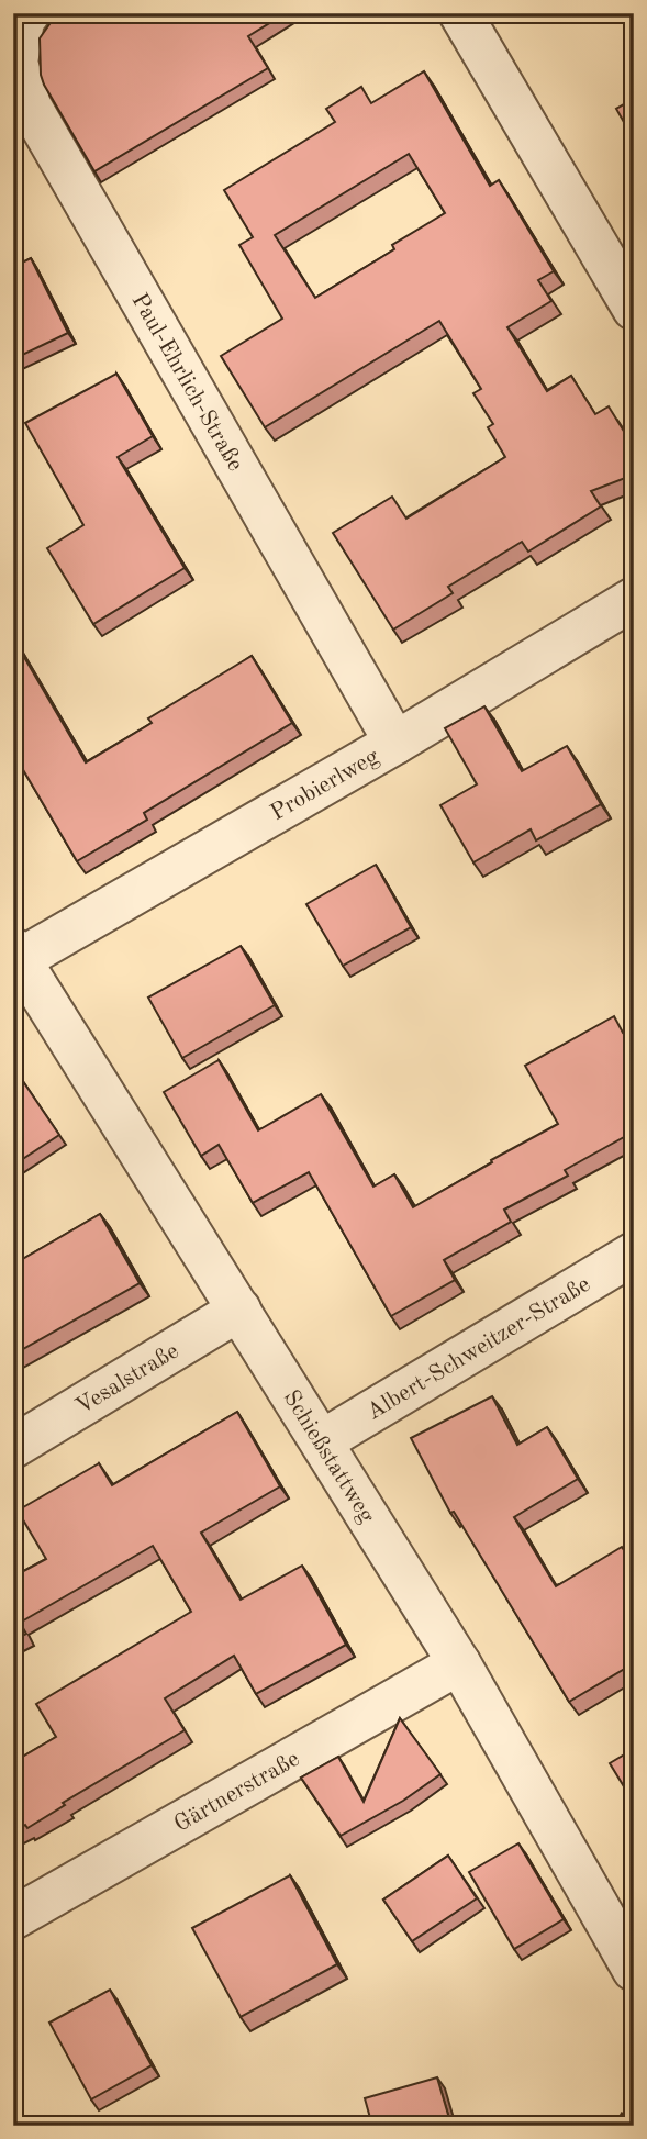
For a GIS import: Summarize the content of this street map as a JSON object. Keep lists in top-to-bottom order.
{
  "streets": {
    "street": [
      "Paul-Ehrlich-Straße",
      "Probierlweg",
      "Albert-Schweitzer-Straße",
      "Vesalstraße",
      "Schießstattweg",
      "Gärtnerstraße"
    ]
  },
  "crossings": [
    ["Paul-Ehrlich-Straße", "Probierlweg"],
    ["Probierlweg", "Schießstattweg"],
    ["Albert-Schweitzer-Straße", "Schießstattweg"],
    ["Vesalstraße", "Schießstattweg"],
    ["Schießstattweg", "Gärtnerstraße"]
  ]
}
